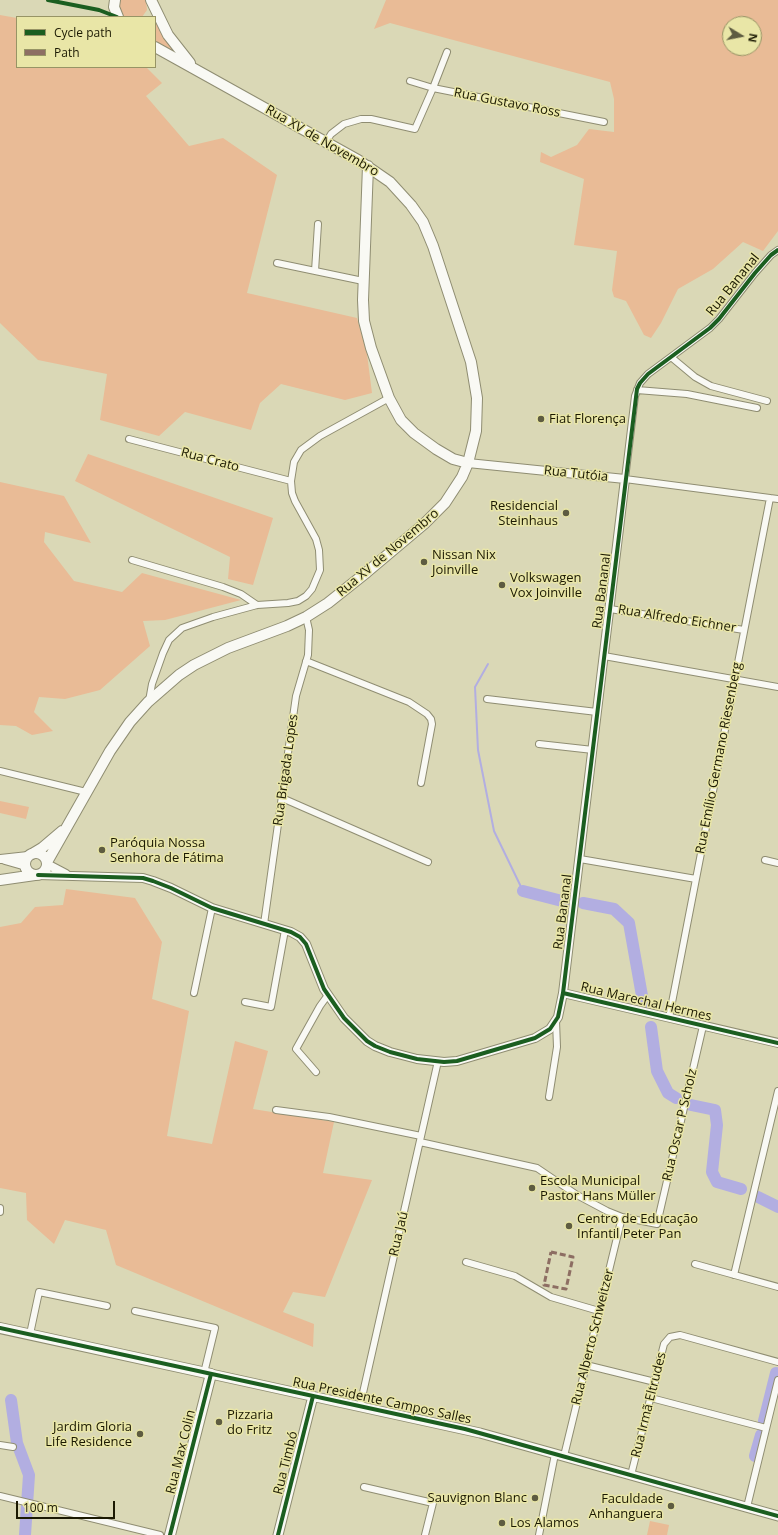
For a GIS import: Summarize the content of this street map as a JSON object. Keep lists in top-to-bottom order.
{
  "streets": {
    "main road": [
      "Rua XV de Novembro",
      "Rua Presidente Campos Salles",
      "Rua Max Colin",
      "Rua Timbó"
    ],
    "street": [
      "Rua Gustavo Ross",
      "Rua Bananal",
      "Rua Crato",
      "Rua Tutóia",
      "Rua Alfredo Eichner",
      "Rua Emílio Germano Riesenberg",
      "Rua Brigada Lopes",
      "Rua Marechal Hermes",
      "Rua Oscar P Scholz",
      "Rua Jaú",
      "Rua Alberto Schweitzer",
      "Rua Irmã Eltrudes"
    ]
  },
  "crossings": [
    ["Rua XV de Novembro", "Rua Tutóia"],
    ["Rua XV de Novembro", "Rua Brigada Lopes"],
    ["Rua XV de Novembro", "Rua Marechal Hermes"],
    ["Rua Bananal", "Rua Tutóia"],
    ["Rua Bananal", "Rua Alfredo Eichner"],
    ["Rua Bananal", "Rua Marechal Hermes"],
    ["Rua Tutóia", "Rua Emílio Germano Riesenberg"],
    ["Rua Alfredo Eichner", "Rua Emílio Germano Riesenberg"],
    ["Rua Emílio Germano Riesenberg", "Rua Marechal Hermes"],
    ["Rua Brigada Lopes", "Rua Marechal Hermes"],
    ["Rua Marechal Hermes", "Rua Oscar P Scholz"],
    ["Rua Marechal Hermes", "Rua Jaú"],
    ["Rua Oscar P Scholz", "Rua Alberto Schweitzer"],
    ["Rua Jaú", "Rua Presidente Campos Salles"],
    ["Rua Alberto Schweitzer", "Rua Presidente Campos Salles"],
    ["Rua Presidente Campos Salles", "Rua Irmã Eltrudes"],
    ["Rua Presidente Campos Salles", "Rua Max Colin"],
    ["Rua Presidente Campos Salles", "Rua Timbó"]
  ],
  "places": [
    "Fiat Florença",
    "Residencial Steinhaus",
    "Nissan Nix Joinville",
    "Volkswagen Vox Joinville",
    "Paróquia Nossa Senhora de Fátima",
    "Escola Municipal Pastor Hans Müller",
    "Centro de Educação Infantil Peter Pan",
    "Pizzaria do Fritz",
    "Jardim Gloria Life Residence",
    "Sauvignon Blanc",
    "Faculdade Anhanguera",
    "Los Alamos"
  ],
  "legend": ["Cycle path", "Path"],
  "scale_bar": "100 m",
  "north": "right"
}
